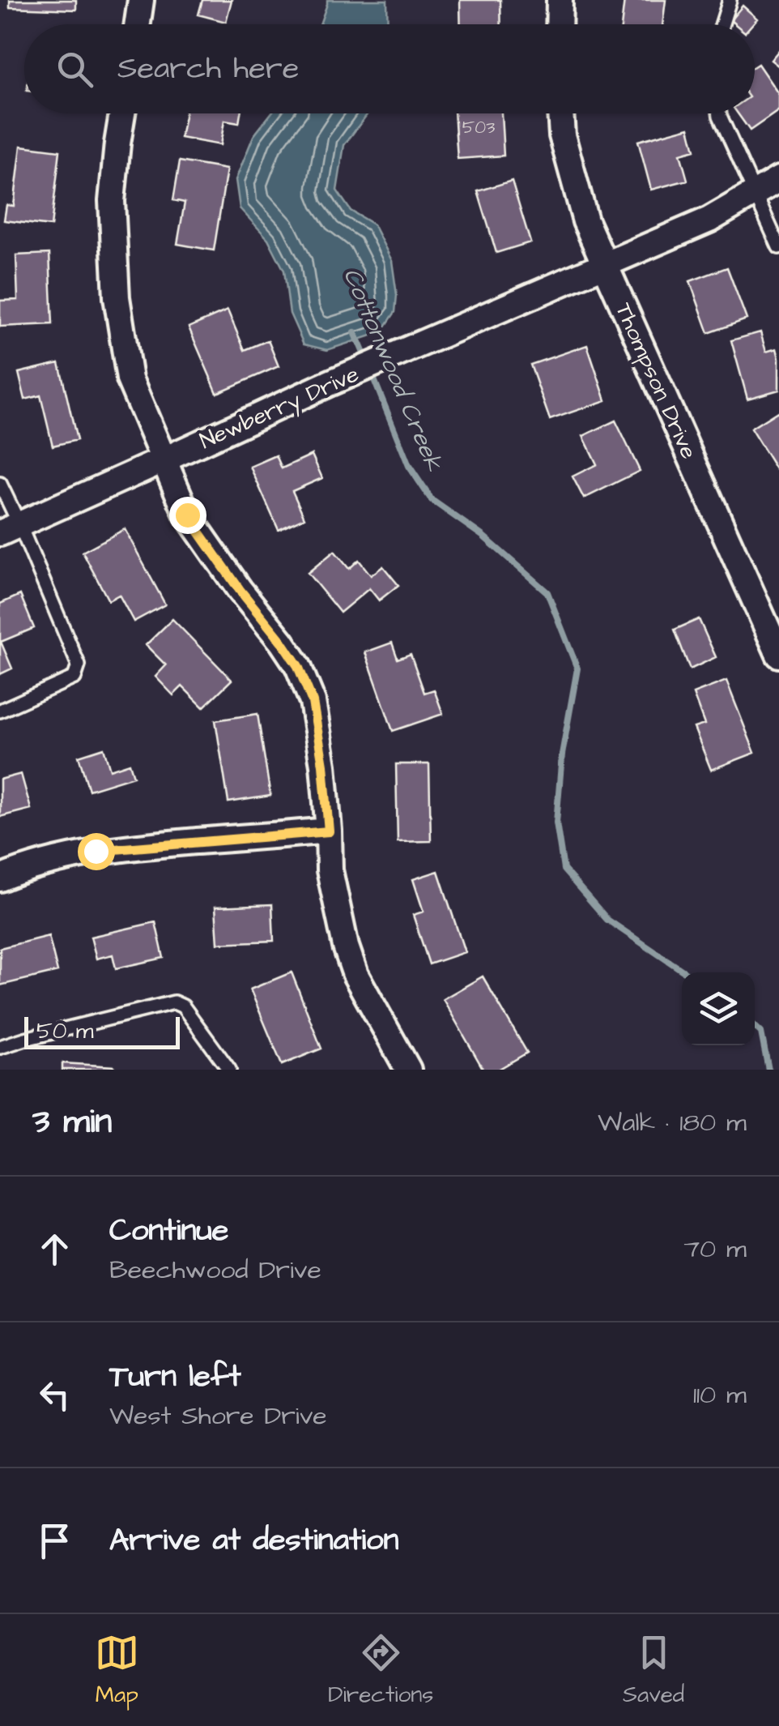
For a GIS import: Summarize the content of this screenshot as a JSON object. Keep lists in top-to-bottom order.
{
  "streets": {
    "street": ["Thompson Drive", "Newberry Drive"]
  },
  "crossings": [
    ["Thompson Drive", "Newberry Drive"]
  ],
  "water": ["Cottonwood Creek"],
  "house_numbers": ["503"],
  "scale_bar": "50 m",
  "page": {
    "search": "Search here",
    "scale": "50 m",
    "heading": ["3 min", "Walk · 180 m"],
    "list": [
      ["Continue", "Beechwood Drive", "70 m"],
      ["Turn left", "West Shore Drive", "110 m"],
      "Arrive at destination"
    ],
    "nav": ["Map", "Directions", "Saved"]
  }
}
